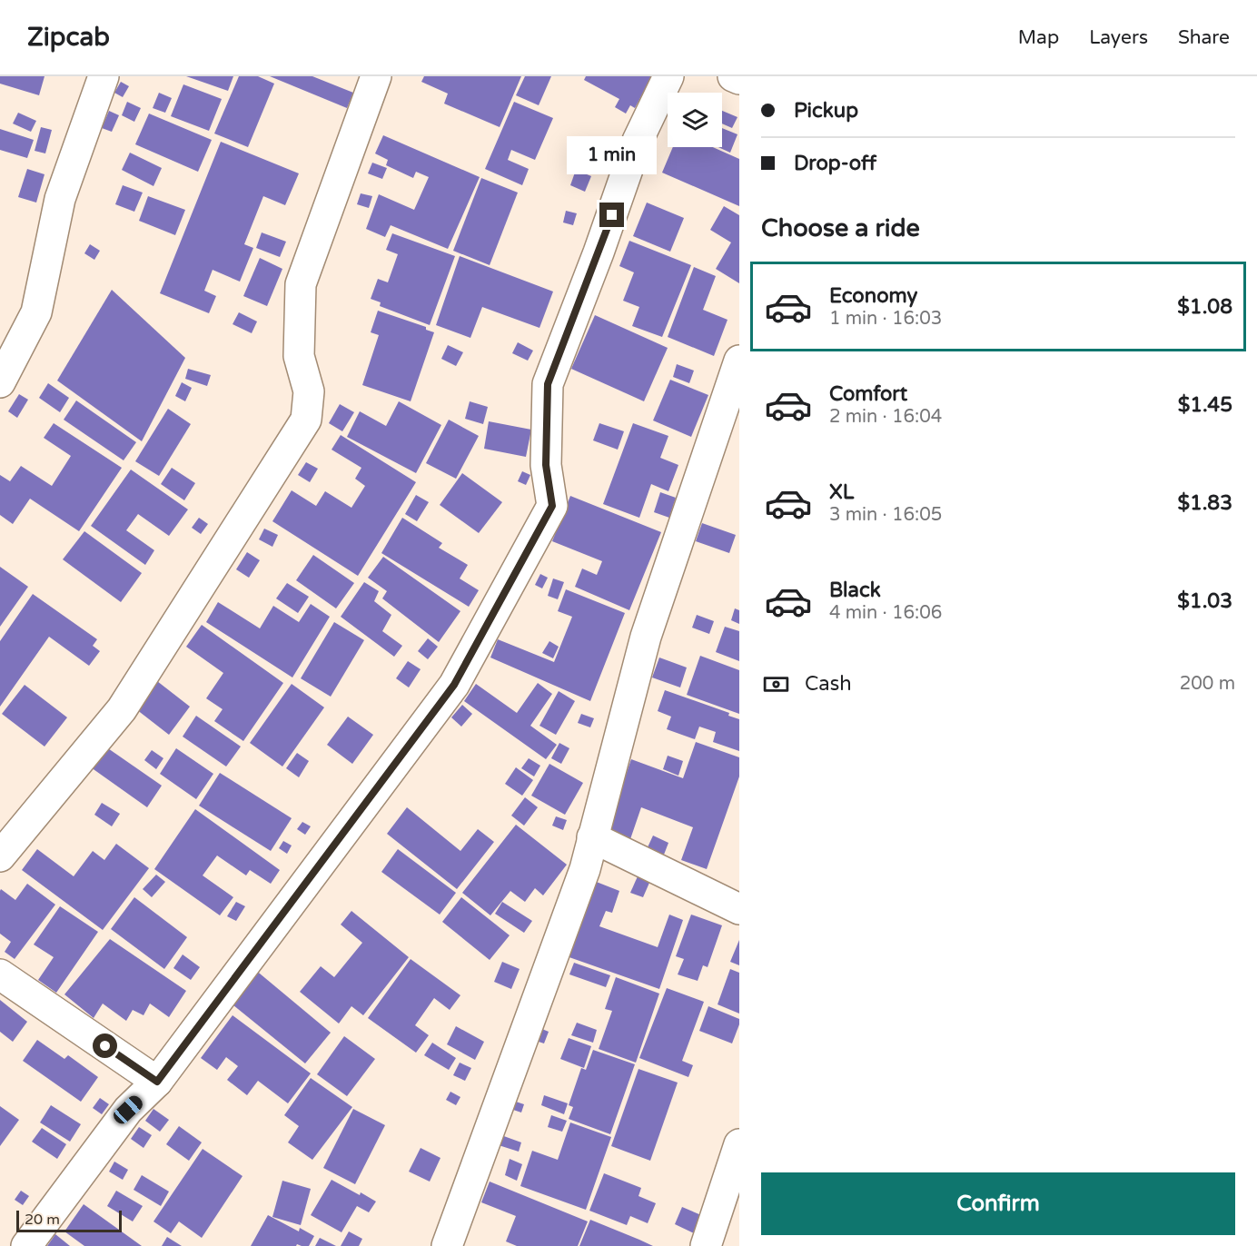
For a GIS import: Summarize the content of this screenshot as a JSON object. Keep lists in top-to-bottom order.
{
  "scale_bar": "20 m",
  "page": {
    "header": "Zipcab",
    "nav": ["Map", "Layers", "Share"],
    "banner": ["Pickup", "Drop-off"],
    "bubble": "1 min",
    "heading": "Choose a ride",
    "list": [
      {
        "name": "Economy",
        "note": "1 min · 16:03",
        "value": "$1.08"
      },
      {
        "name": "Comfort",
        "note": "2 min · 16:04",
        "value": "$1.45"
      },
      {
        "name": "XL",
        "note": "3 min · 16:05",
        "value": "$1.83"
      },
      {
        "name": "Black",
        "note": "4 min · 16:06",
        "value": "$1.03"
      }
    ],
    "pay": ["Cash", "200 m"],
    "buttons": "Confirm",
    "scale": "20 m"
  }
}
